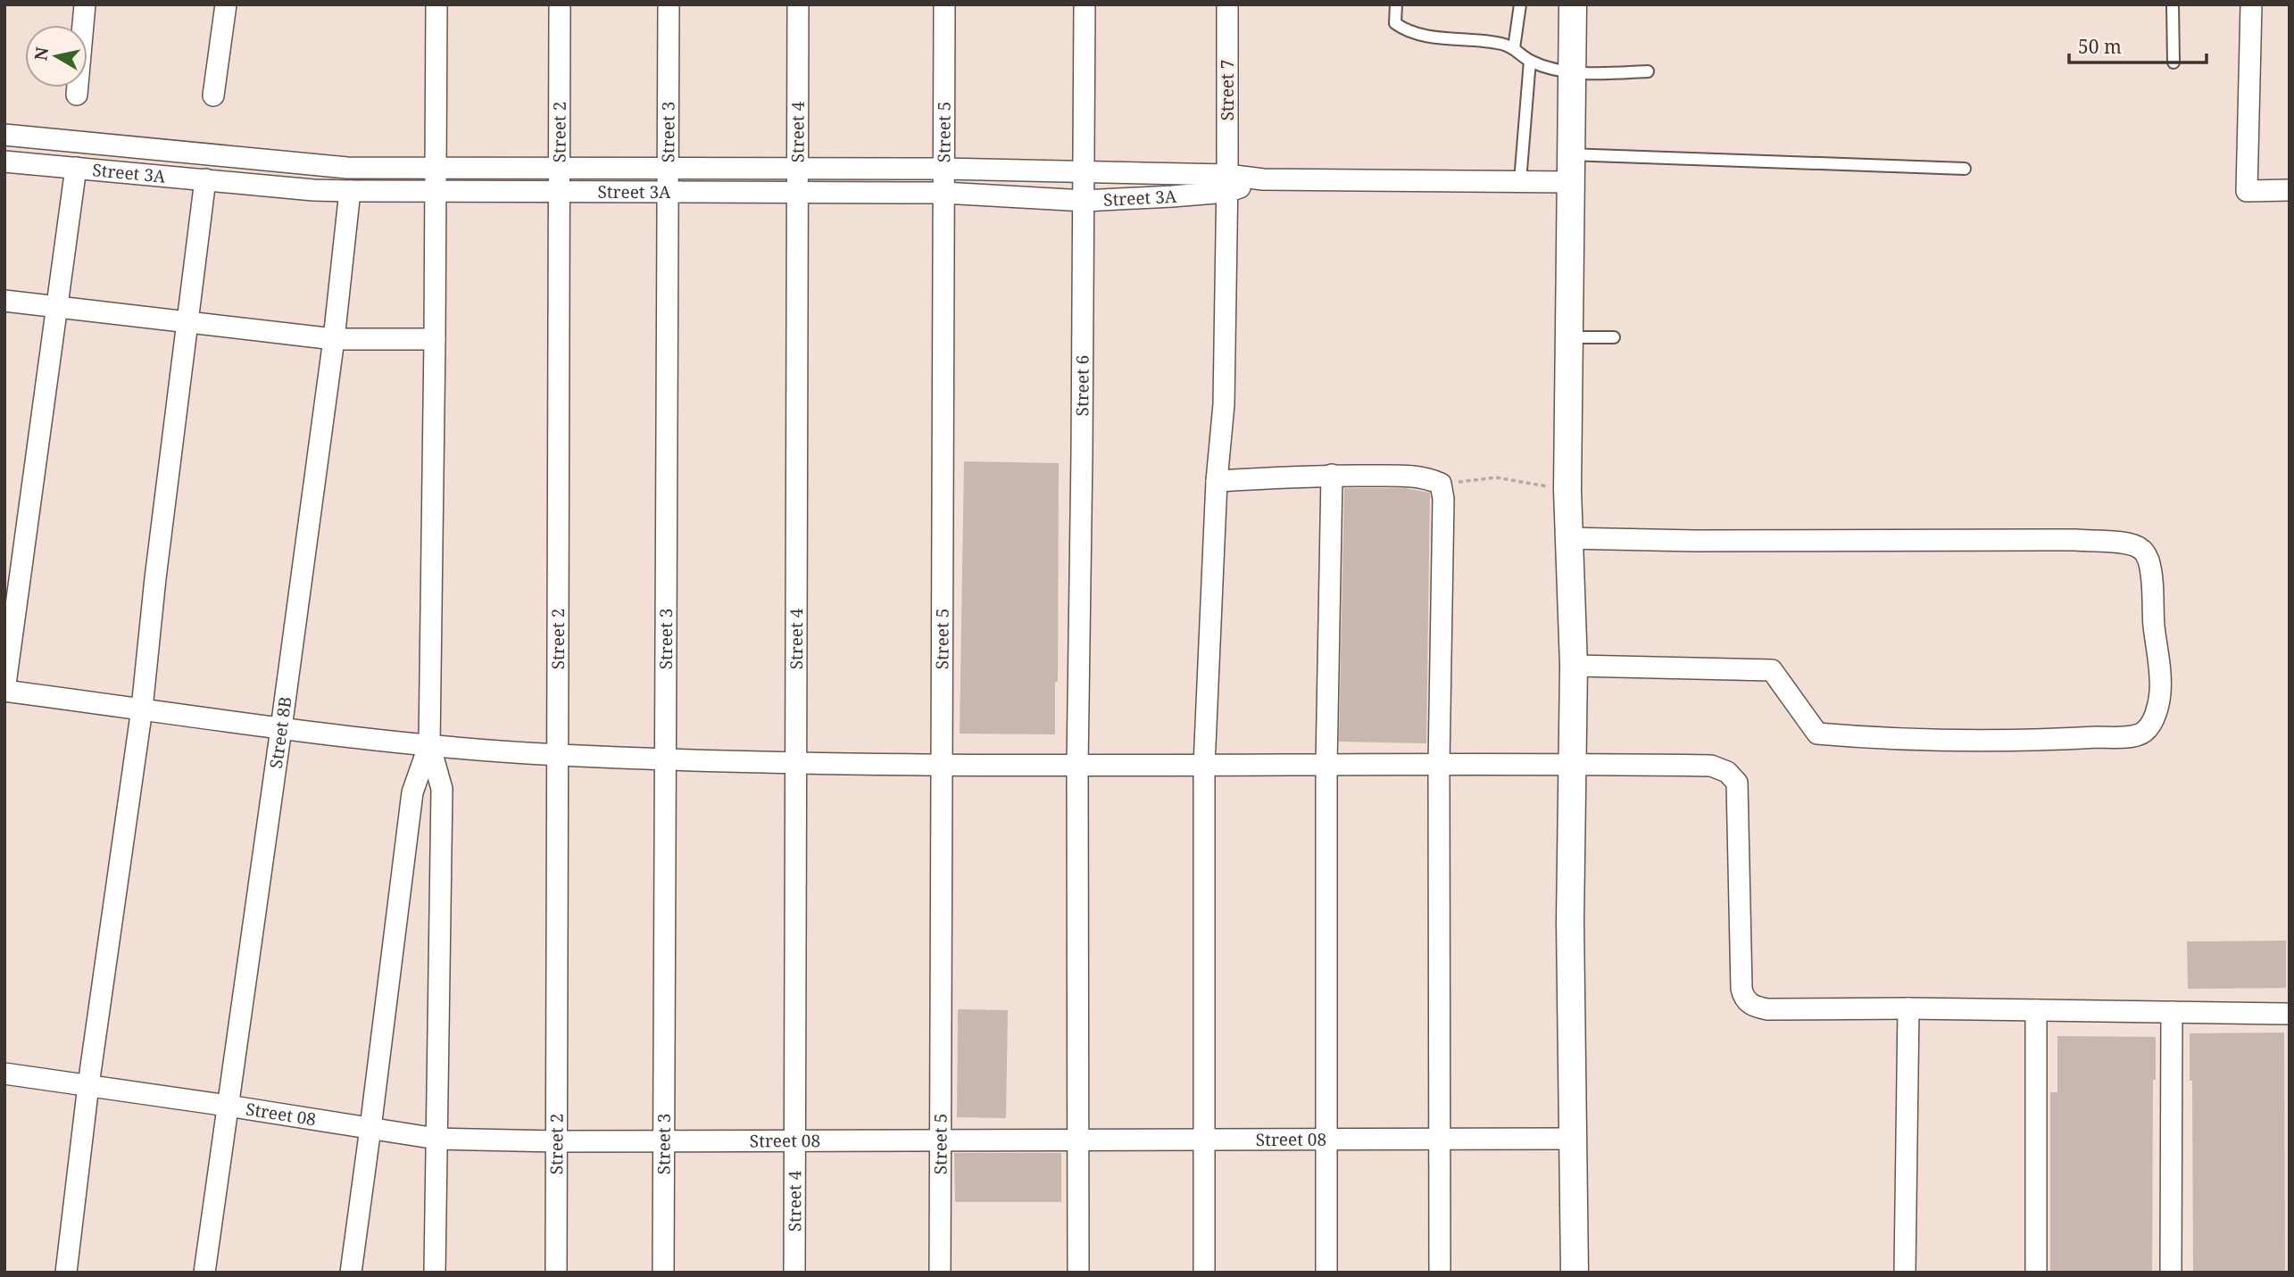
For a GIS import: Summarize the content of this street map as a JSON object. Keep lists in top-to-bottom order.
{
  "streets": {
    "street": [
      "Street 7",
      "Street 3",
      "Street 2",
      "Street 4",
      "Street 5",
      "Street 3A",
      "Street 6",
      "Street 8B",
      "Street 08"
    ]
  },
  "crossings": [
    ["Street 7", "Street 3A"],
    ["Street 7", "Street 08"],
    ["Street 3", "Street 3A"],
    ["Street 3", "Street 08"],
    ["Street 2", "Street 3A"],
    ["Street 2", "Street 08"],
    ["Street 4", "Street 3A"],
    ["Street 4", "Street 08"],
    ["Street 5", "Street 3A"],
    ["Street 5", "Street 08"],
    ["Street 3A", "Street 6"],
    ["Street 3A", "Street 8B"],
    ["Street 6", "Street 08"],
    ["Street 8B", "Street 08"]
  ],
  "scale_bar": "50 m",
  "north": "left"
}
